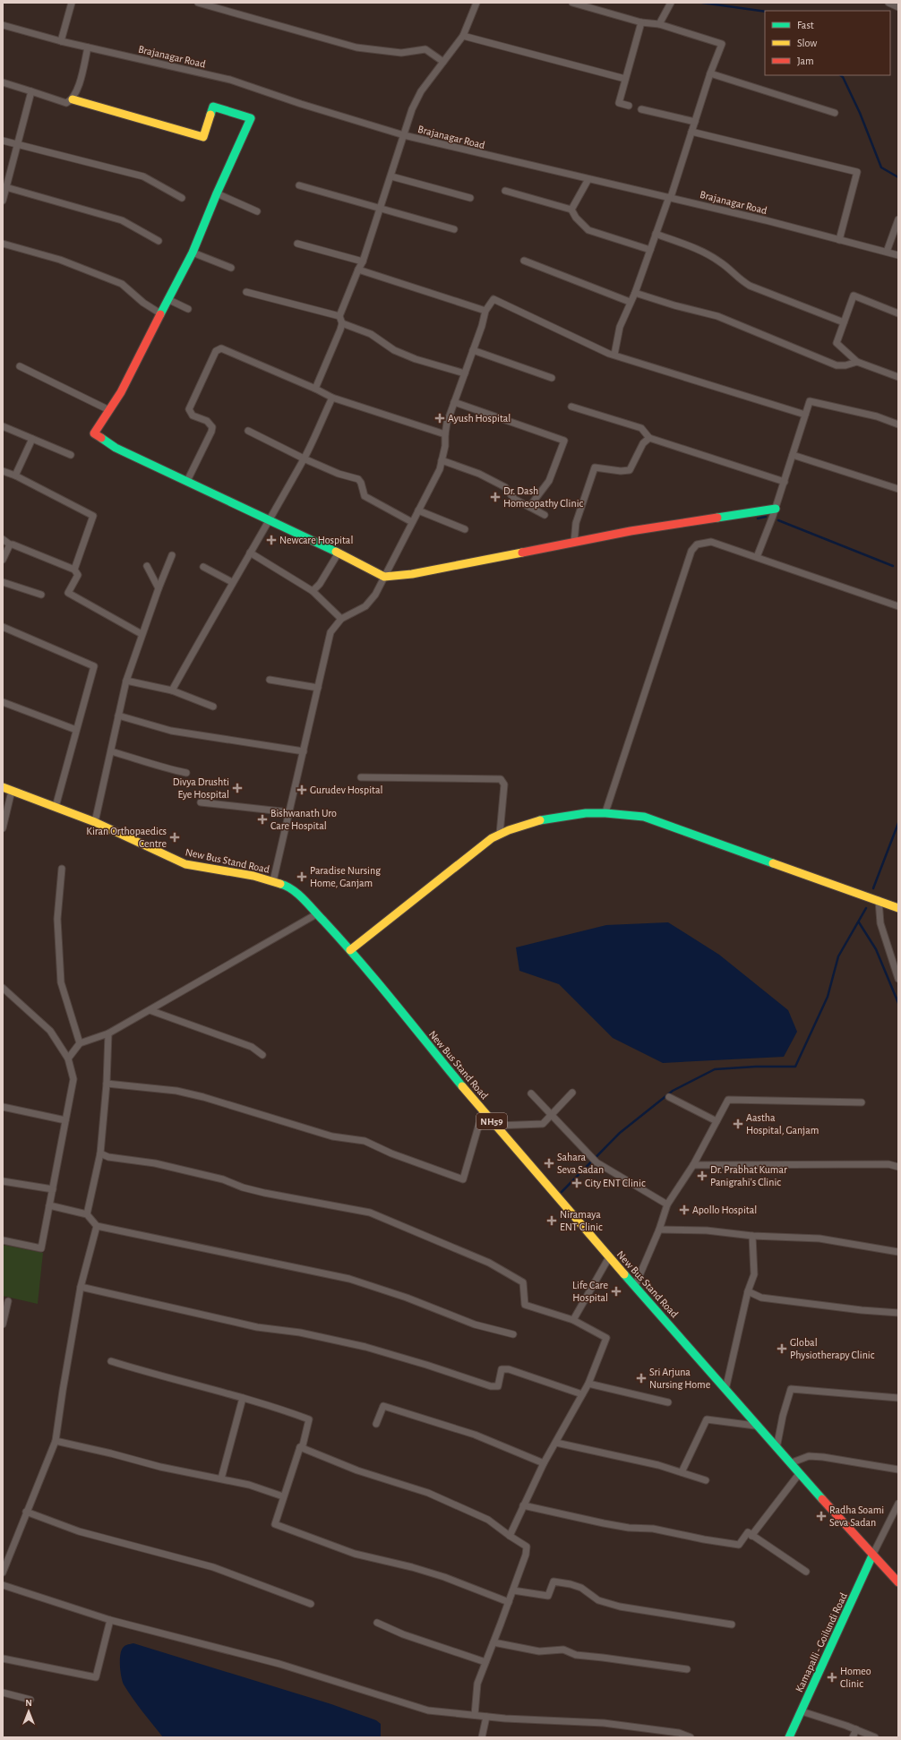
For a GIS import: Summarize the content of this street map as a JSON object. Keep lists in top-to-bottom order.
{
  "streets": {
    "main road": ["New Bus Stand Road", "NH59", "Kamapalli - Goilundi Road"],
    "street": ["Brajanagar Road"]
  },
  "crossings": [
    ["New Bus Stand Road", "Kamapalli - Goilundi Road"]
  ],
  "places": {
    "health": [
      "Ayush Hospital",
      "Dr. Dash Homeopathy Clinic",
      "Newcare Hospital",
      "Divya Drushti Eye Hospital",
      "Gurudev Hospital",
      "Bishwanath Uro Care Hospital",
      "Kiran Orthopaedics Centre",
      "Paradise Nursing Home, Ganjam",
      "Aastha Hospital, Ganjam",
      "Sahara Seva Sadan",
      "Dr. Prabhat Kumar Panigrahi's Clinic",
      "City ENT Clinic",
      "Apollo Hospital",
      "Niramaya ENT Clinic",
      "Life Care Hospital",
      "Global Physiotherapy Clinic",
      "Sri Arjuna Nursing Home",
      "Radha Soami Seva Sadan",
      "Homeo Clinic"
    ]
  },
  "legend": ["Fast", "Slow", "Jam"],
  "north": "top"
}
